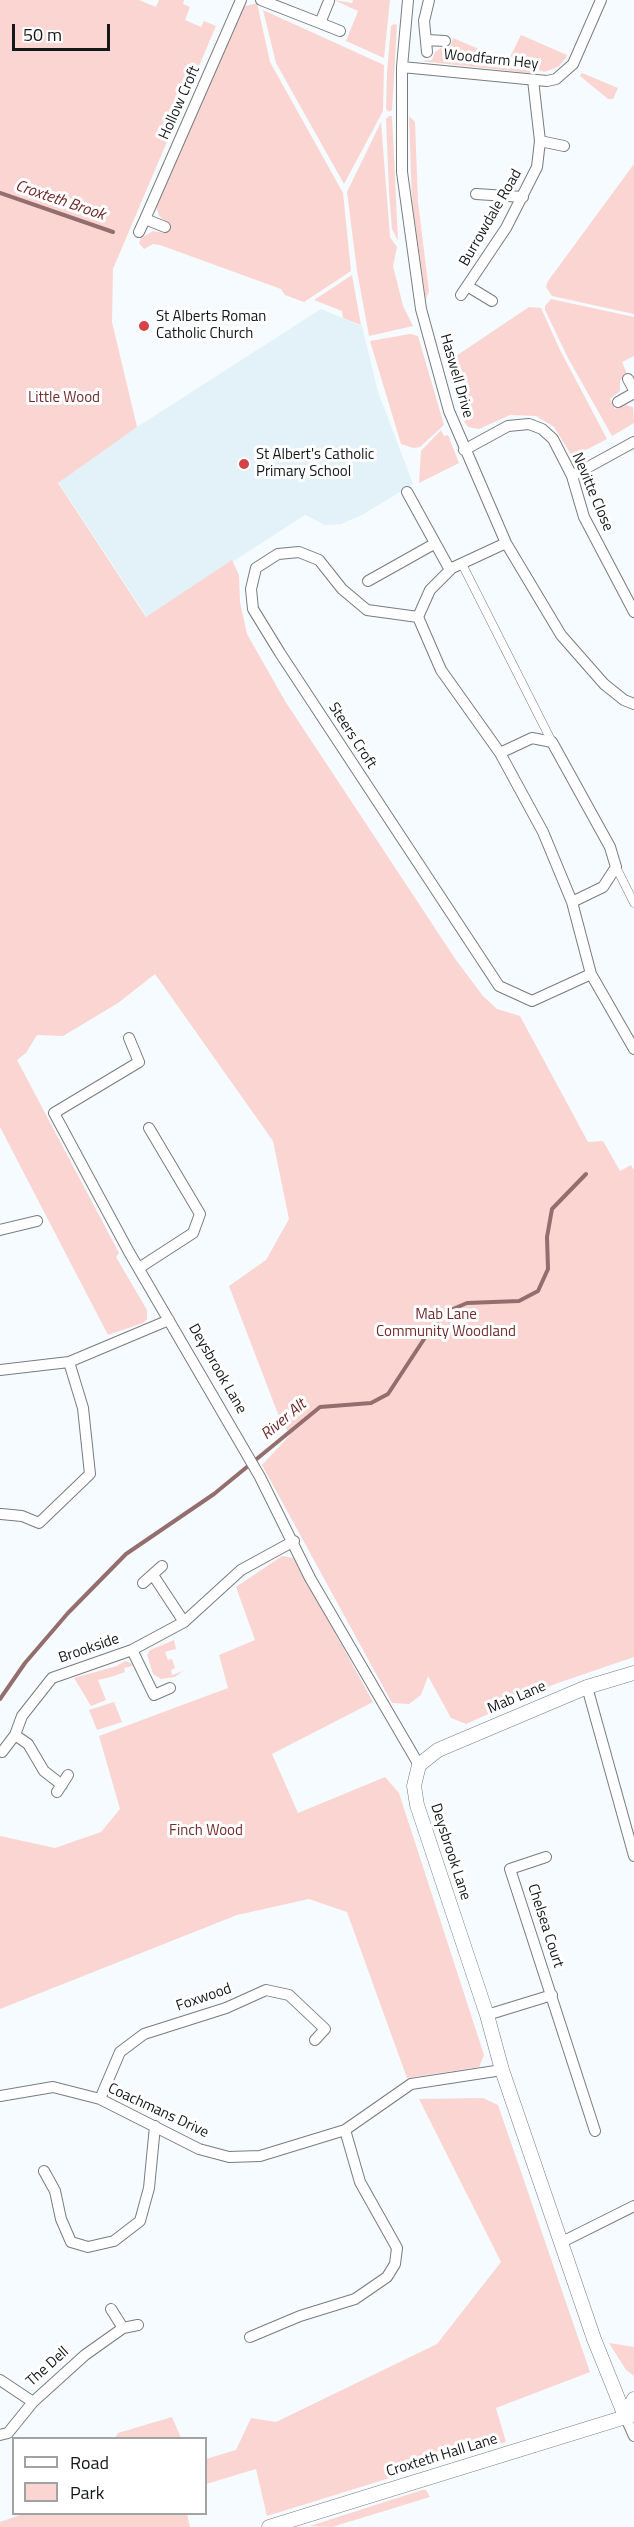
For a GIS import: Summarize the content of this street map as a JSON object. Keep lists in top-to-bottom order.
{
  "streets": {
    "street": [
      "Woodfarm Hey",
      "Hollow Croft",
      "Burrowdale Road",
      "Haswell Drive",
      "Nevitte Close",
      "Steers Croft",
      "Deysbrook Lane",
      "Brookside",
      "Mab Lane",
      "Chelsea Court",
      "Foxwood",
      "Coachmans Drive",
      "The Dell",
      "Croxteth Hall Lane"
    ]
  },
  "crossings": [
    ["Woodfarm Hey", "Burrowdale Road"],
    ["Woodfarm Hey", "Haswell Drive"],
    ["Haswell Drive", "Nevitte Close"],
    ["Deysbrook Lane", "Brookside"],
    ["Deysbrook Lane", "Mab Lane"],
    ["Deysbrook Lane", "Coachmans Drive"],
    ["Deysbrook Lane", "Croxteth Hall Lane"],
    ["Foxwood", "Coachmans Drive"]
  ],
  "water": ["Croxteth Brook", "River Alt"],
  "parks": ["Little Wood", "Mab Lane Community Woodland", "Finch Wood"],
  "places": ["St Alberts Roman Catholic Church", "St Albert's Catholic Primary School"],
  "legend": ["Road", "Park"],
  "scale_bar": "50 m"
}
